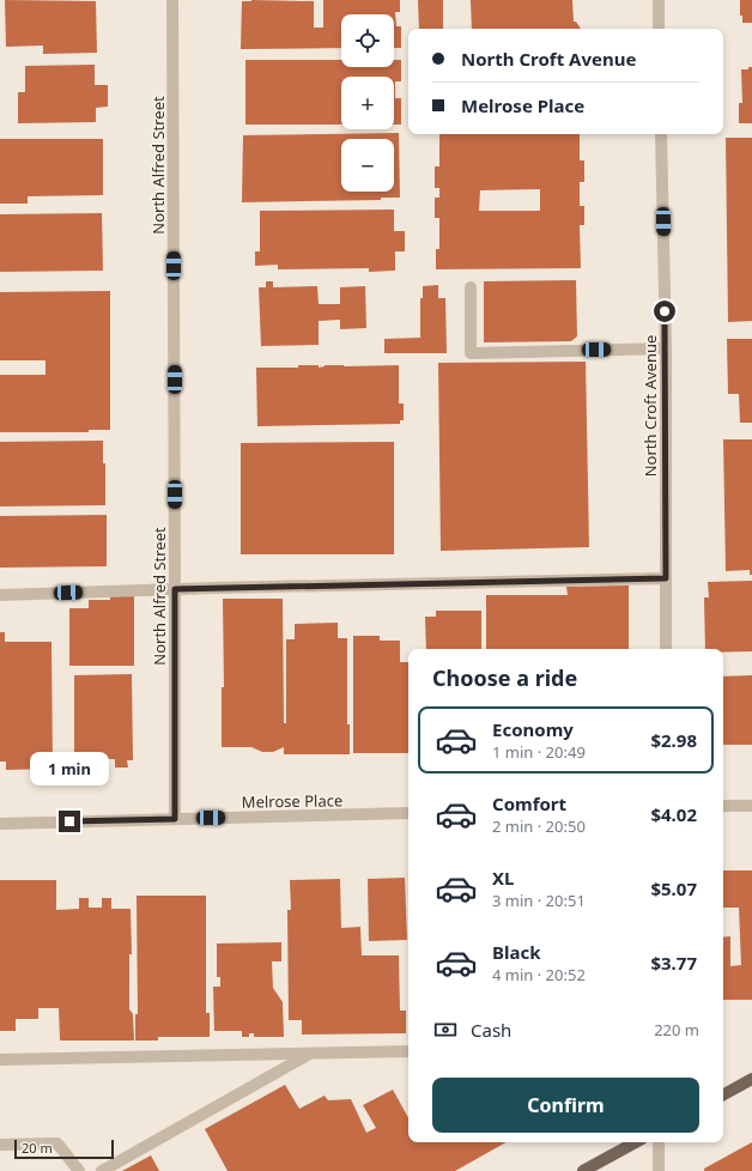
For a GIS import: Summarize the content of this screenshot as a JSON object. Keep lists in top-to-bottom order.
{
  "streets": {
    "street": ["North Alfred Street", "North Croft Avenue", "Melrose Place"]
  },
  "crossings": [
    ["North Alfred Street", "Melrose Place"]
  ],
  "scale_bar": "20 m",
  "page": {
    "map_buttons": ["+", "−"],
    "banner": ["North Croft Avenue", "Melrose Place"],
    "heading": "Choose a ride",
    "list": [
      {
        "name": "Economy",
        "note": "1 min · 20:49",
        "value": "$2.98"
      },
      {
        "name": "Comfort",
        "note": "2 min · 20:50",
        "value": "$4.02"
      },
      {
        "name": "XL",
        "note": "3 min · 20:51",
        "value": "$5.07"
      },
      {
        "name": "Black",
        "note": "4 min · 20:52",
        "value": "$3.77"
      }
    ],
    "bubble": "1 min",
    "pay": ["Cash", "220 m"],
    "buttons": "Confirm",
    "scale": "20 m"
  }
}
